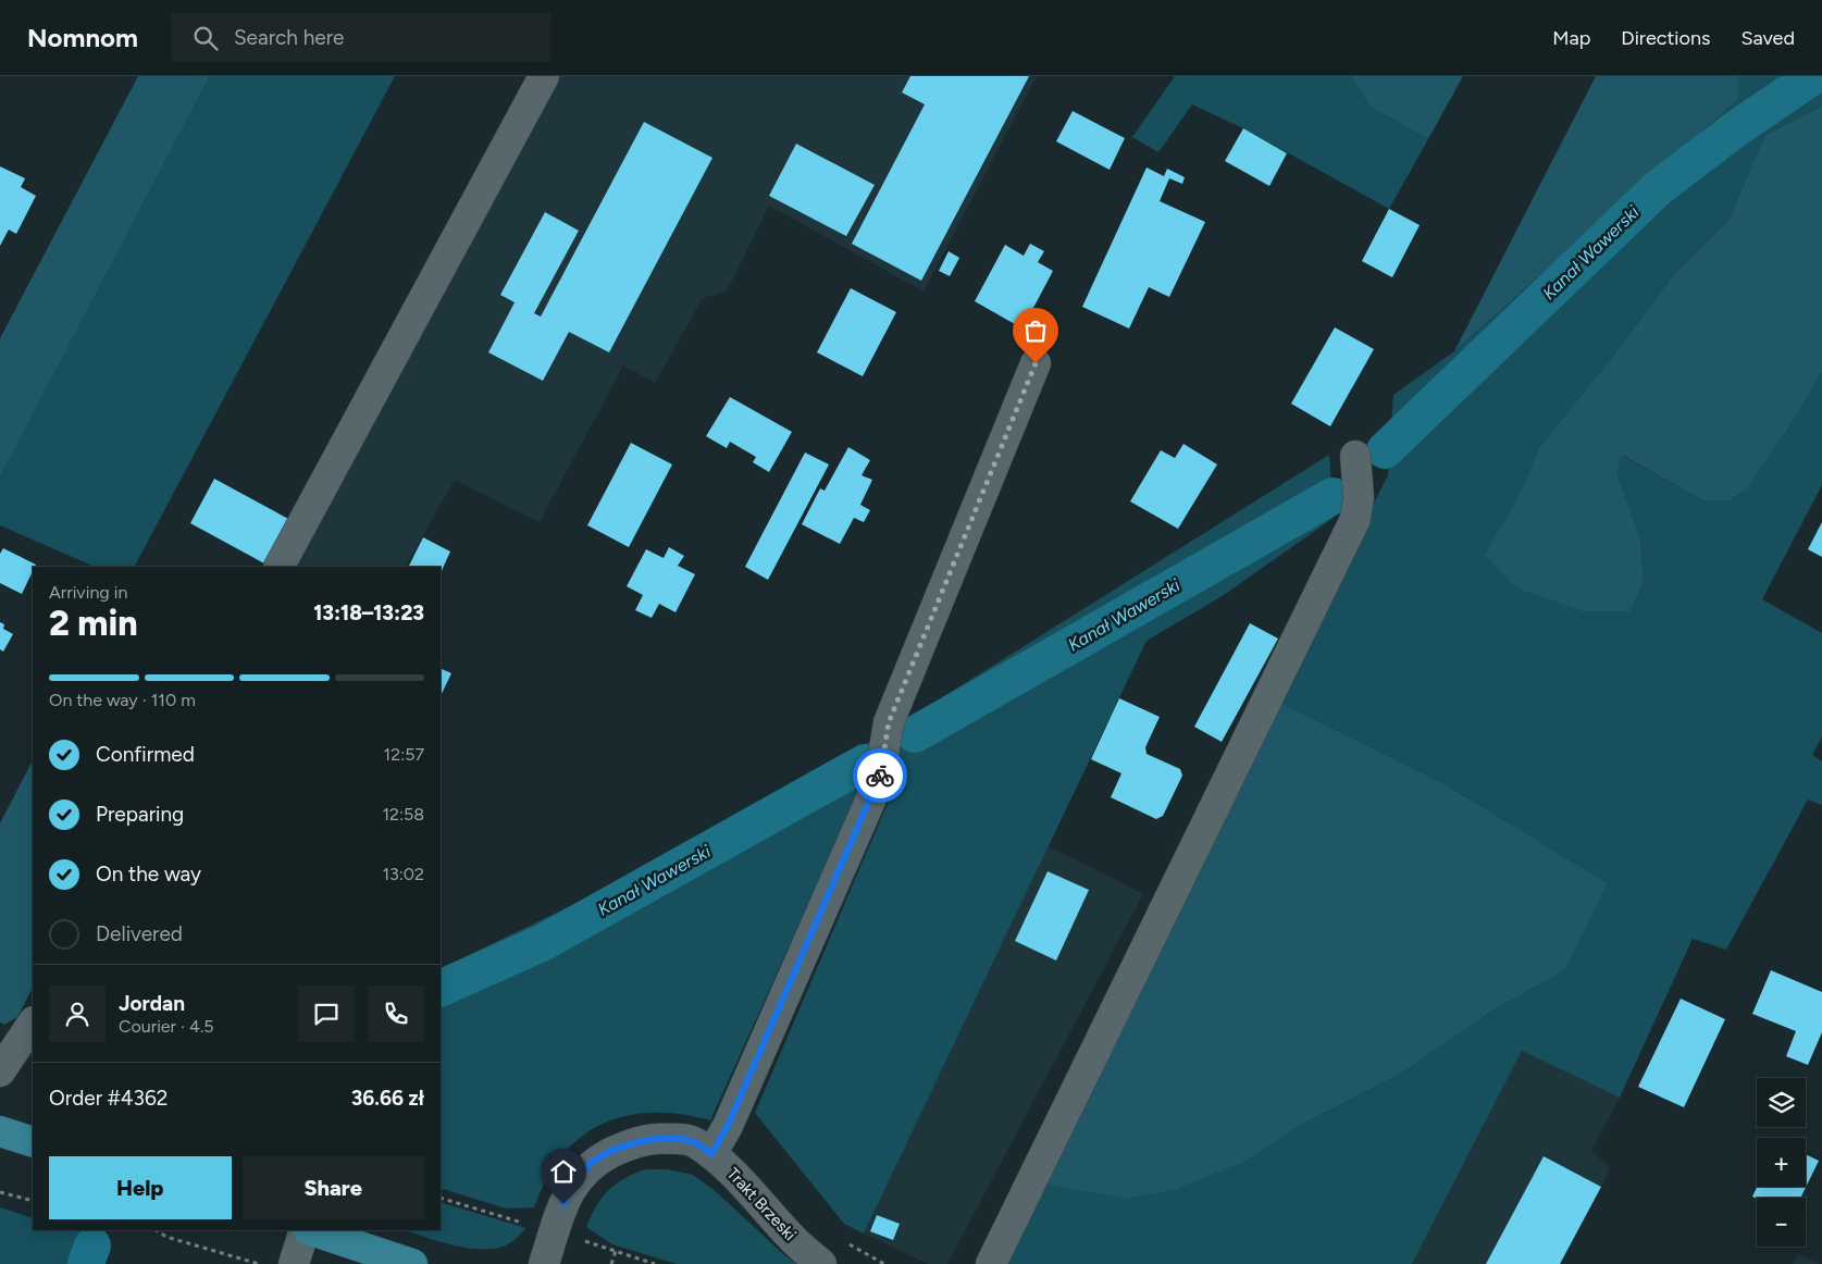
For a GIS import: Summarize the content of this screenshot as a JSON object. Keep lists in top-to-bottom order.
{
  "streets": {
    "street": ["Trakt Brzeski"]
  },
  "water": ["Kanał Wawerski"],
  "page": {
    "header": "Nomnom",
    "search": "Search here",
    "nav": ["Map", "Directions", "Saved"],
    "heading": ["2 min", "Arriving in", "13:18–13:23"],
    "panel": [
      "Jordan",
      "Courier · 4.5",
      "Order #4362",
      "36.66 zł"
    ],
    "bar": "On the way · 110 m",
    "list": [
      ["Confirmed", "12:57"],
      ["Preparing", "12:58"],
      ["On the way", "13:02"],
      "Delivered"
    ],
    "map_buttons": ["+", "−"],
    "buttons": ["Help", "Share"]
  }
}
